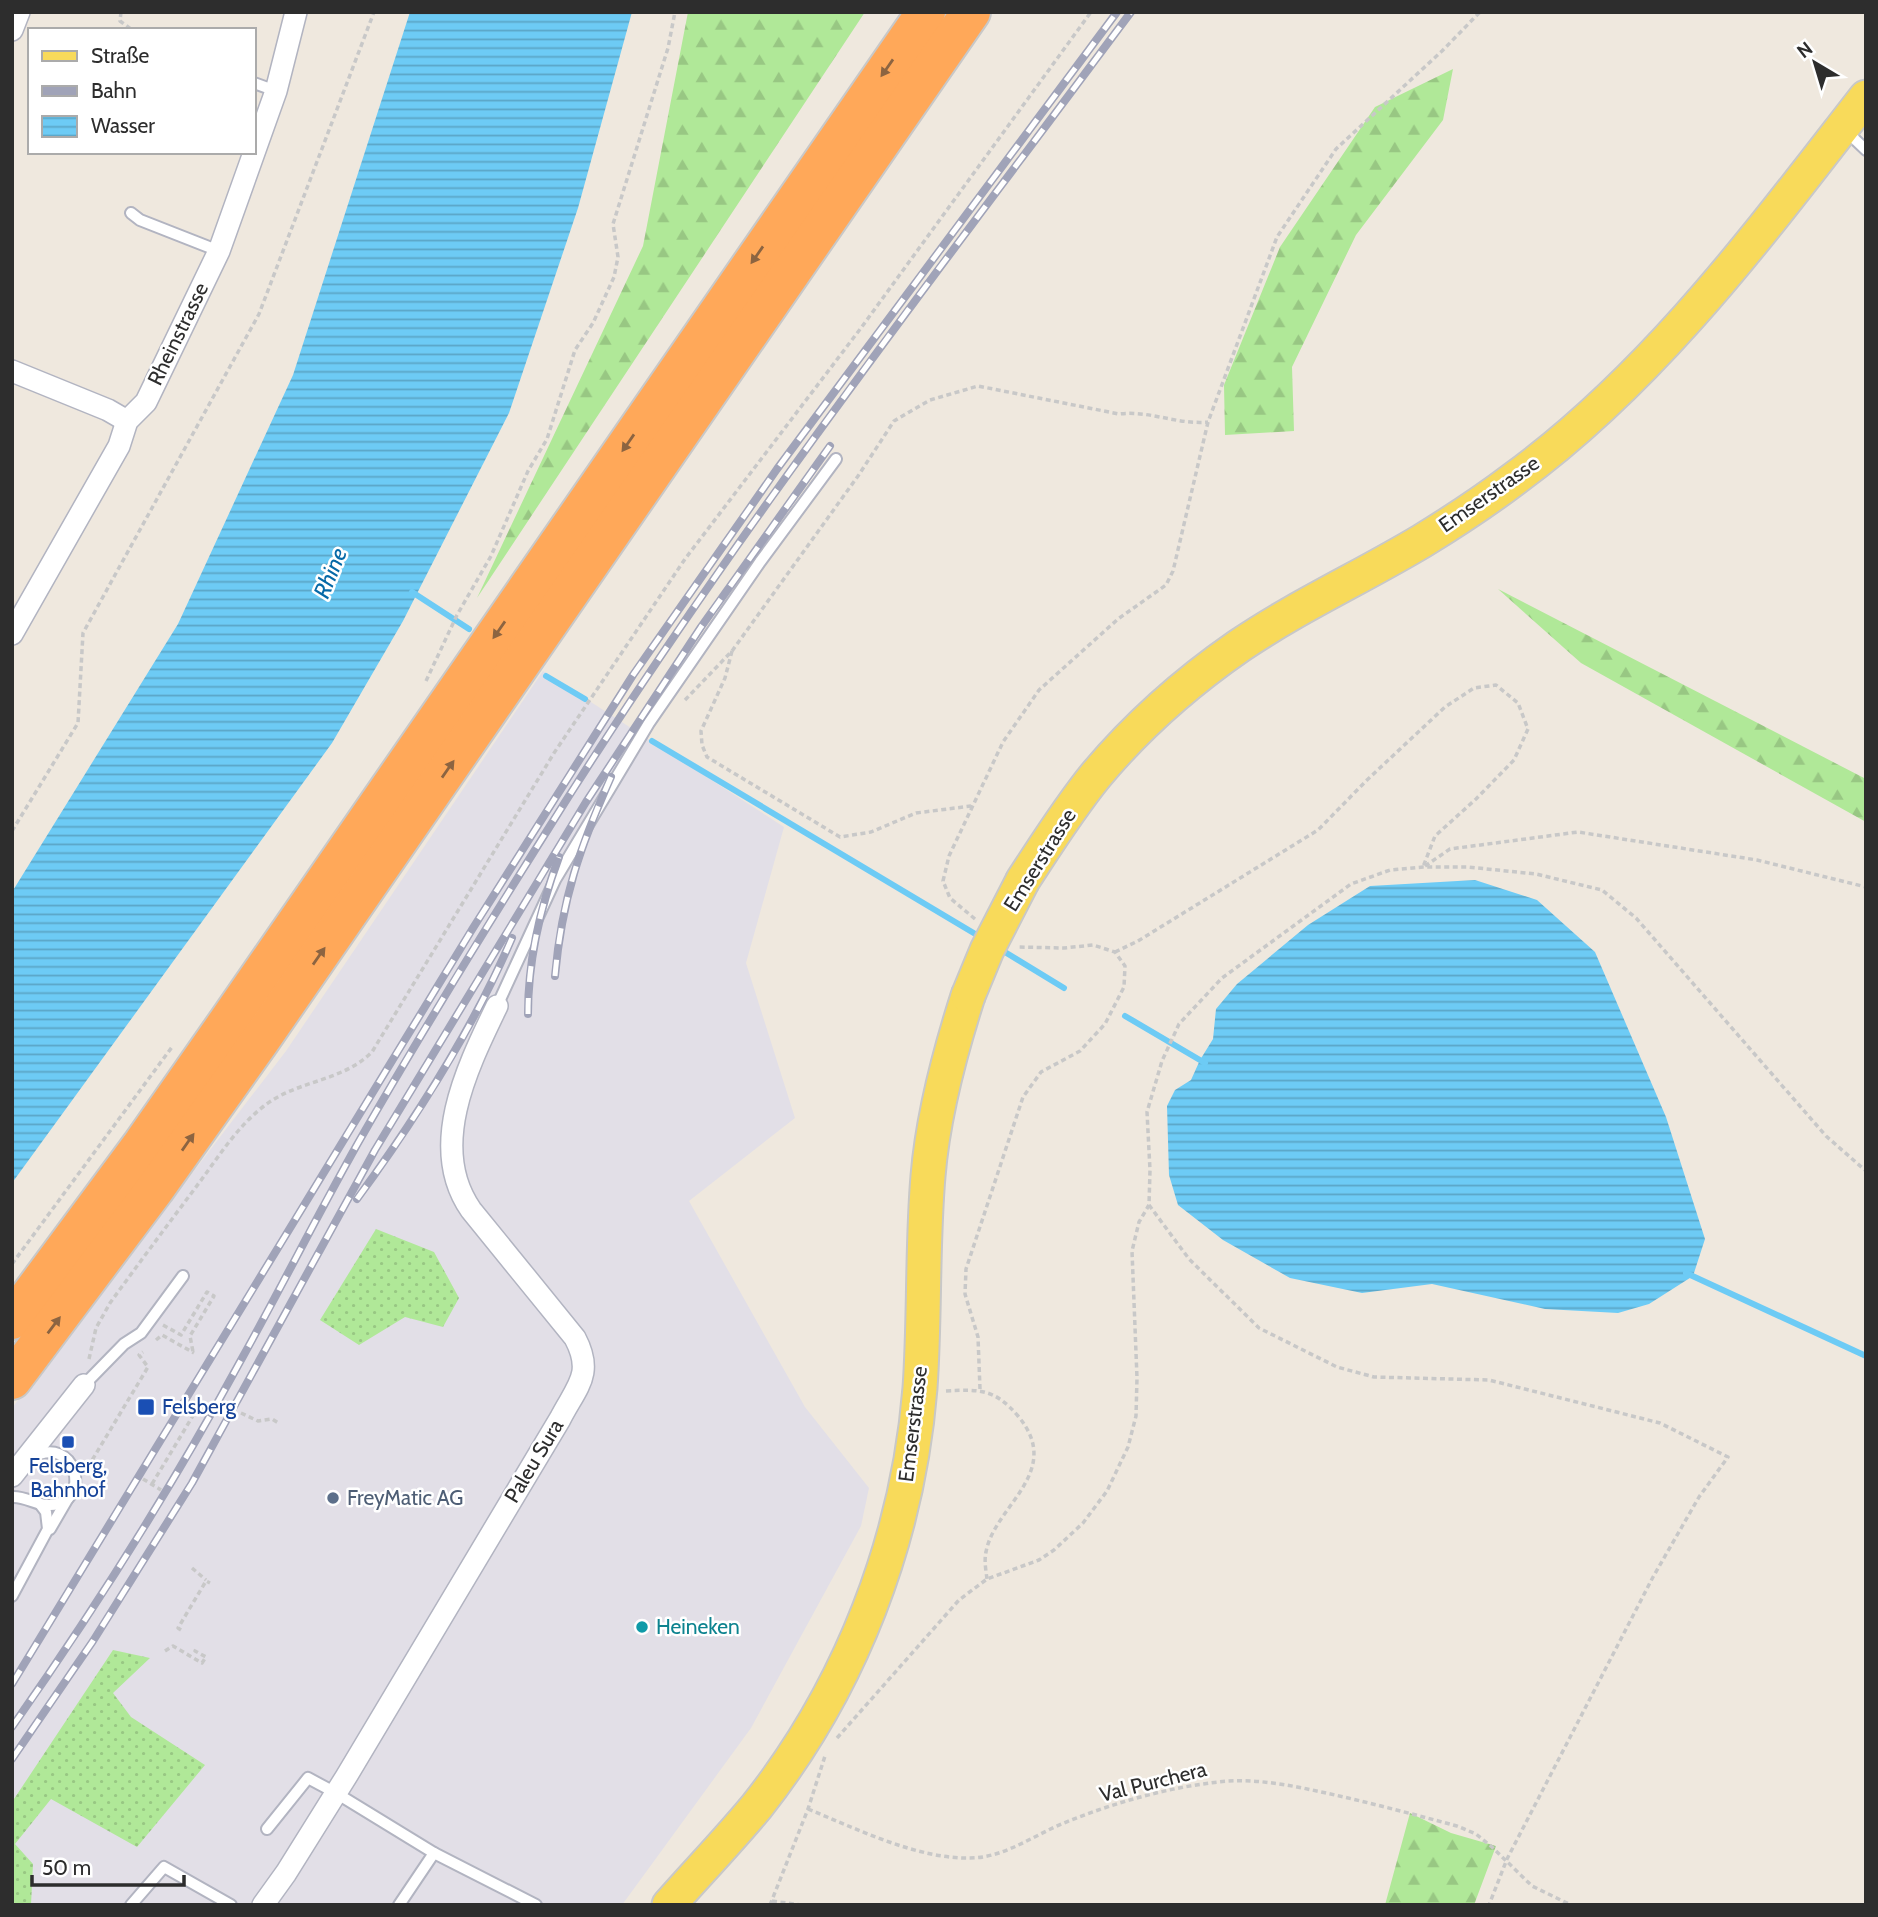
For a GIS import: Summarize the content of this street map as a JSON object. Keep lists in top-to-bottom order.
{
  "streets": {
    "main road": ["Emserstrasse"],
    "street": ["Rheinstrasse", "Paleu Sura"],
    "path": ["Val Purchera"]
  },
  "water": ["Rhine"],
  "places": {
    "transit": ["Felsberg", "Felsberg, Bahnhof"],
    "other": ["FreyMatic AG", "Heineken"]
  },
  "legend": ["Straße", "Bahn", "Wasser"],
  "scale_bar": "50 m",
  "north": "top left"
}
